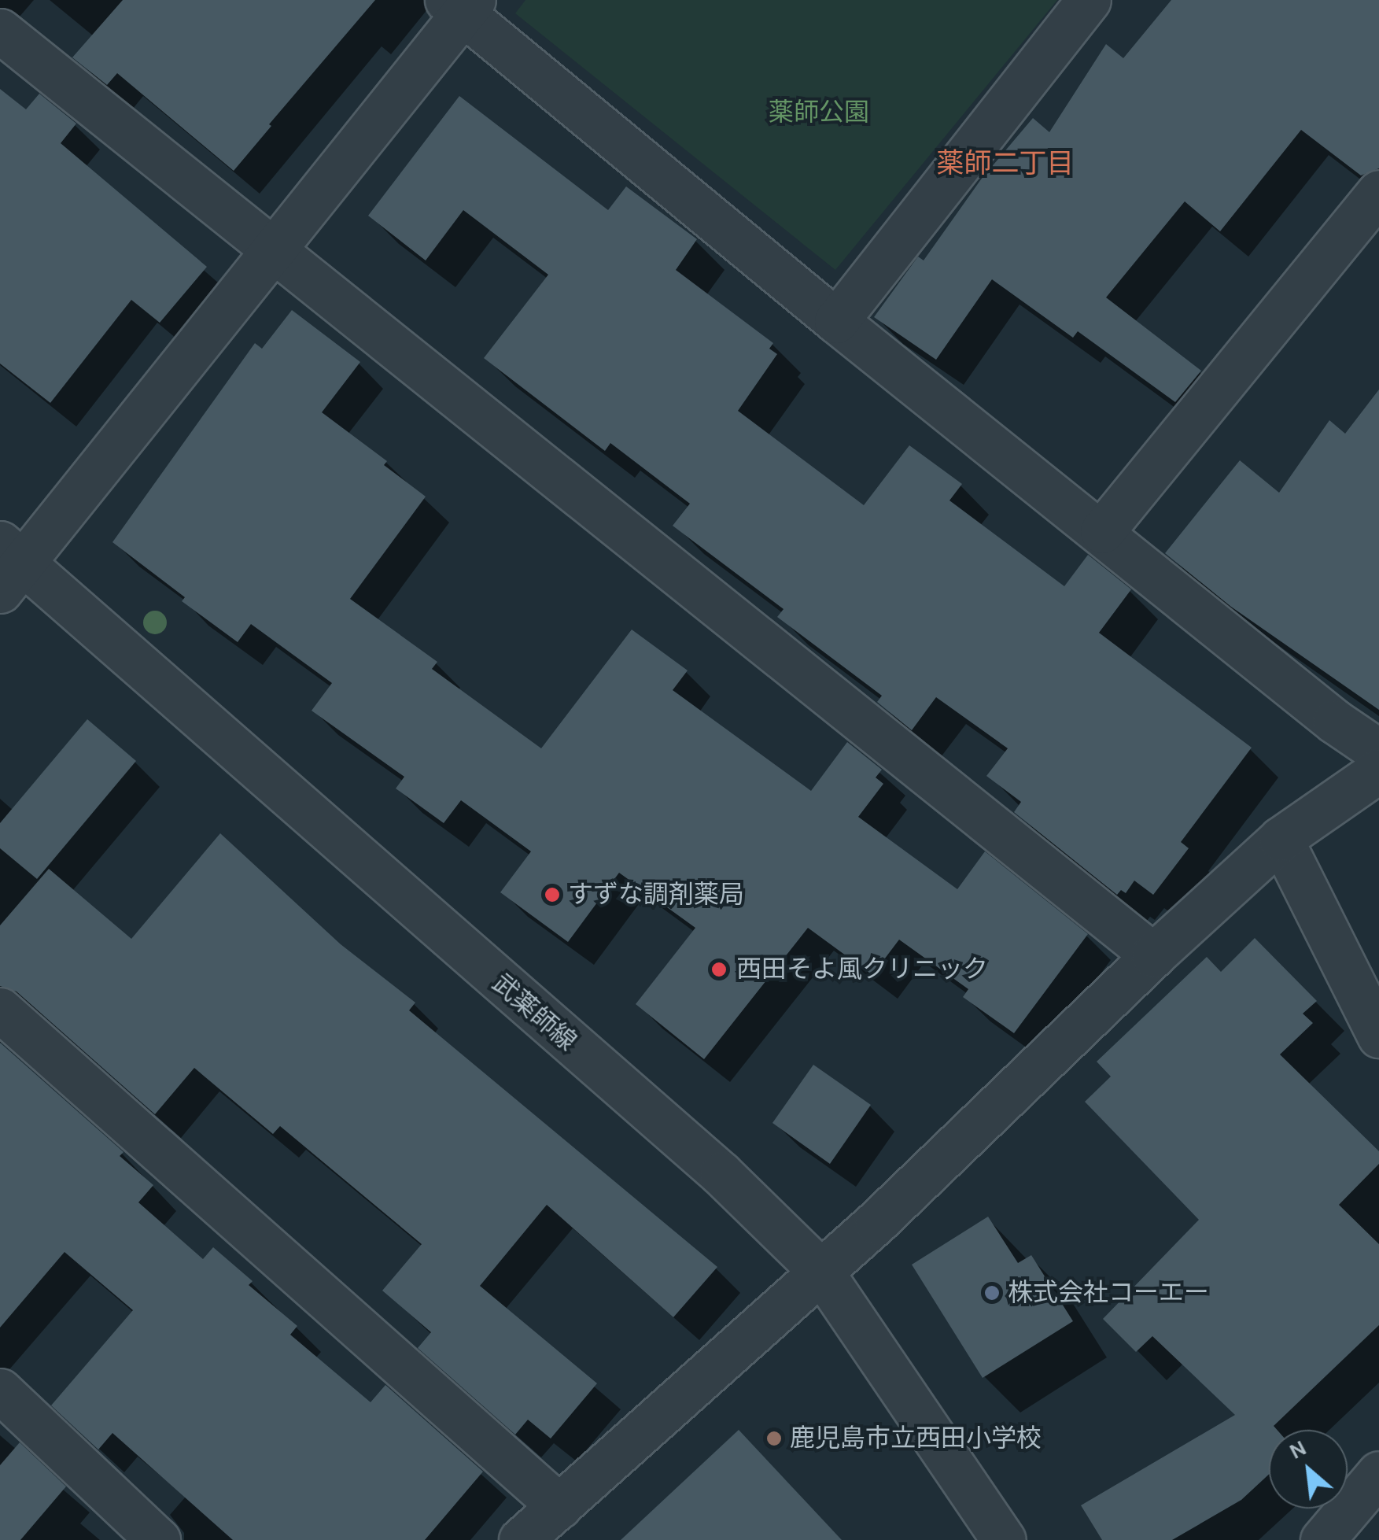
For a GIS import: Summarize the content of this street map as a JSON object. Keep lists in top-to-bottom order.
{
  "streets": {
    "street": ["武薬師線"]
  },
  "districts": ["薬師二丁目"],
  "parks": ["薬師公園"],
  "places": [
    "すずな調剤薬局",
    "西田そよ風クリニック",
    "株式会社コーエー",
    "鹿児島市立西田小学校"
  ],
  "north": "top left"
}
